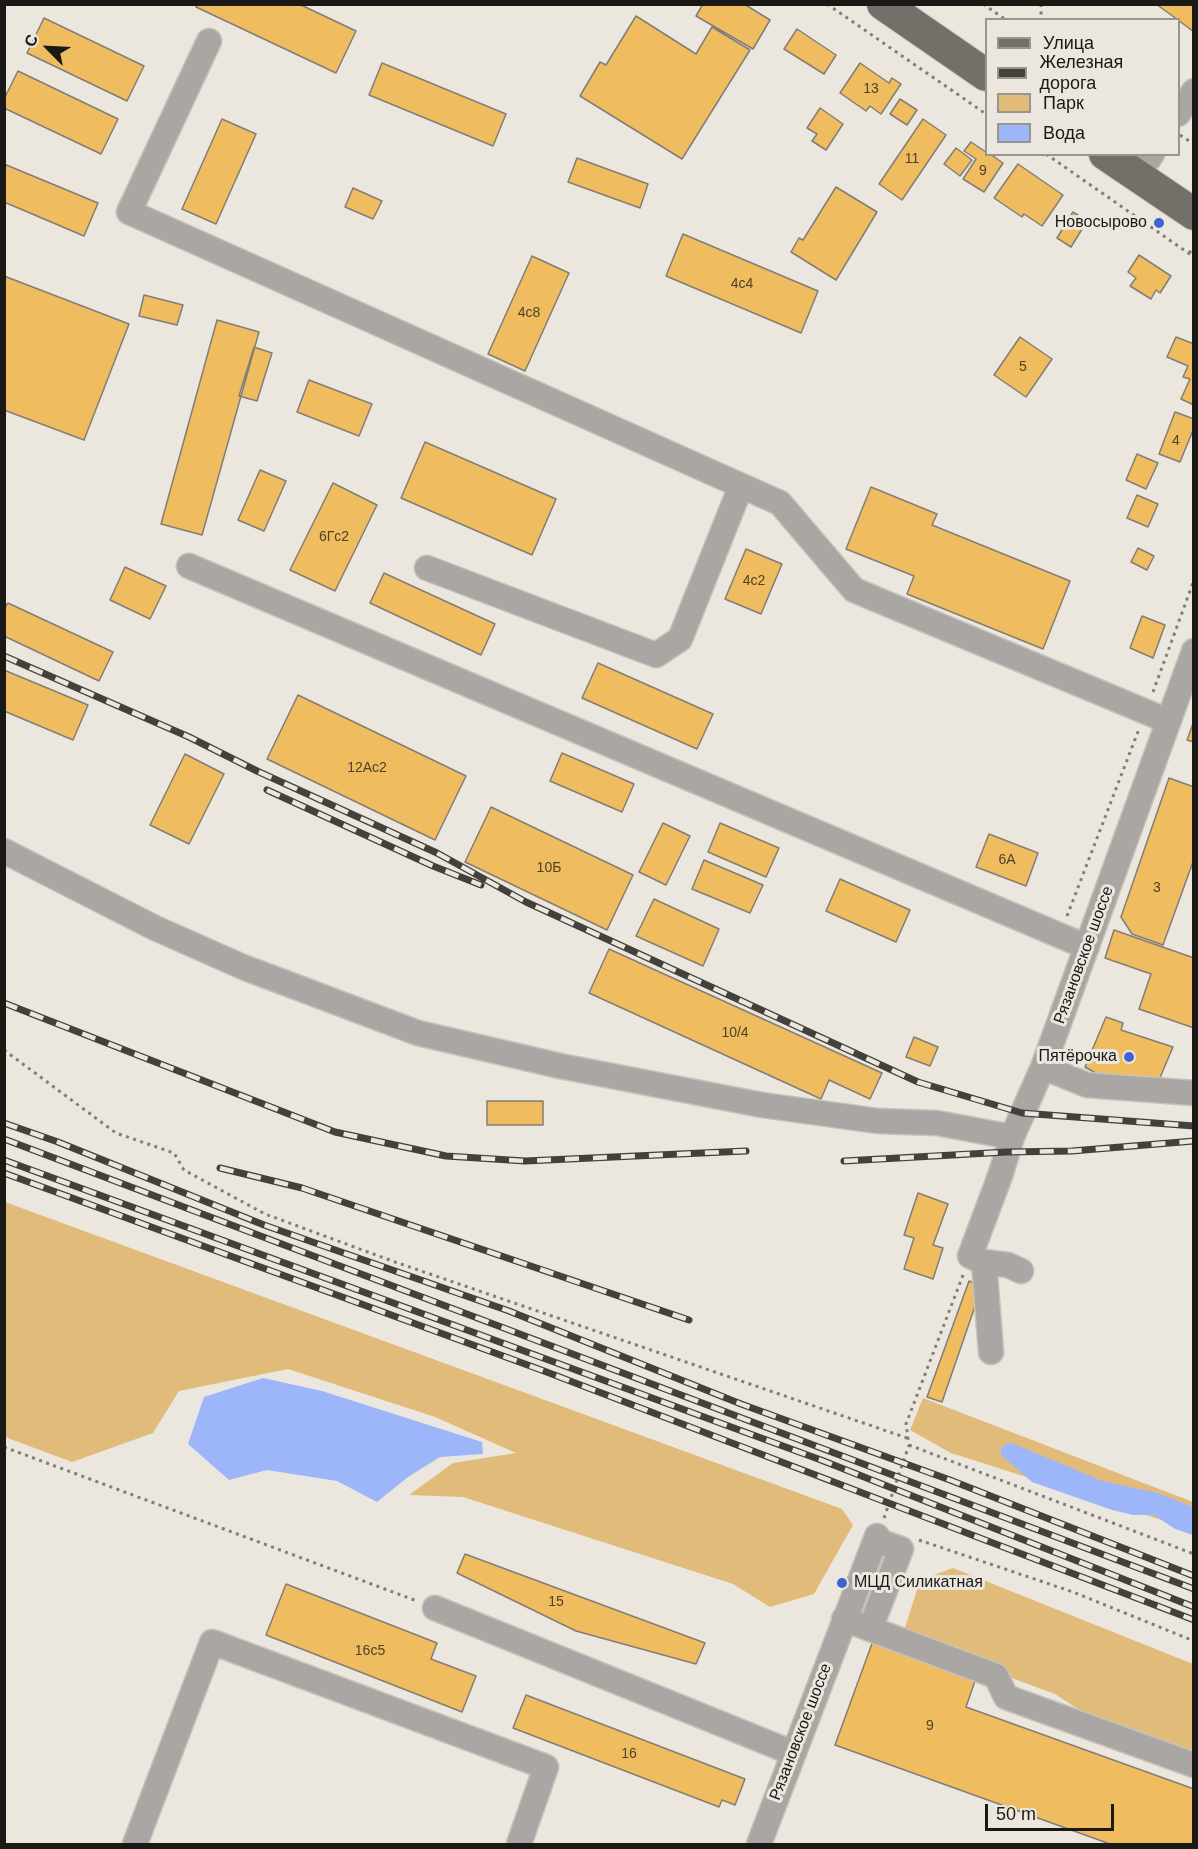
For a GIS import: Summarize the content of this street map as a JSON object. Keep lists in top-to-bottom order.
{
  "streets": {
    "street": ["Рязановское шоссе"]
  },
  "places": ["Новосырово", "Пятёрочка", "МЦД Силикатная"],
  "house_numbers": [
    "13",
    "11",
    "9",
    "4с4",
    "4с8",
    "5",
    "4",
    "6Гс2",
    "4с2",
    "12Ас2",
    "6А",
    "10Б",
    "3",
    "10/4",
    "15",
    "16с5",
    "9",
    "16"
  ],
  "legend": [
    "Улица",
    "Железная дорога",
    "Парк",
    "Вода"
  ],
  "scale_bar": "50 m",
  "north": "top left"
}
